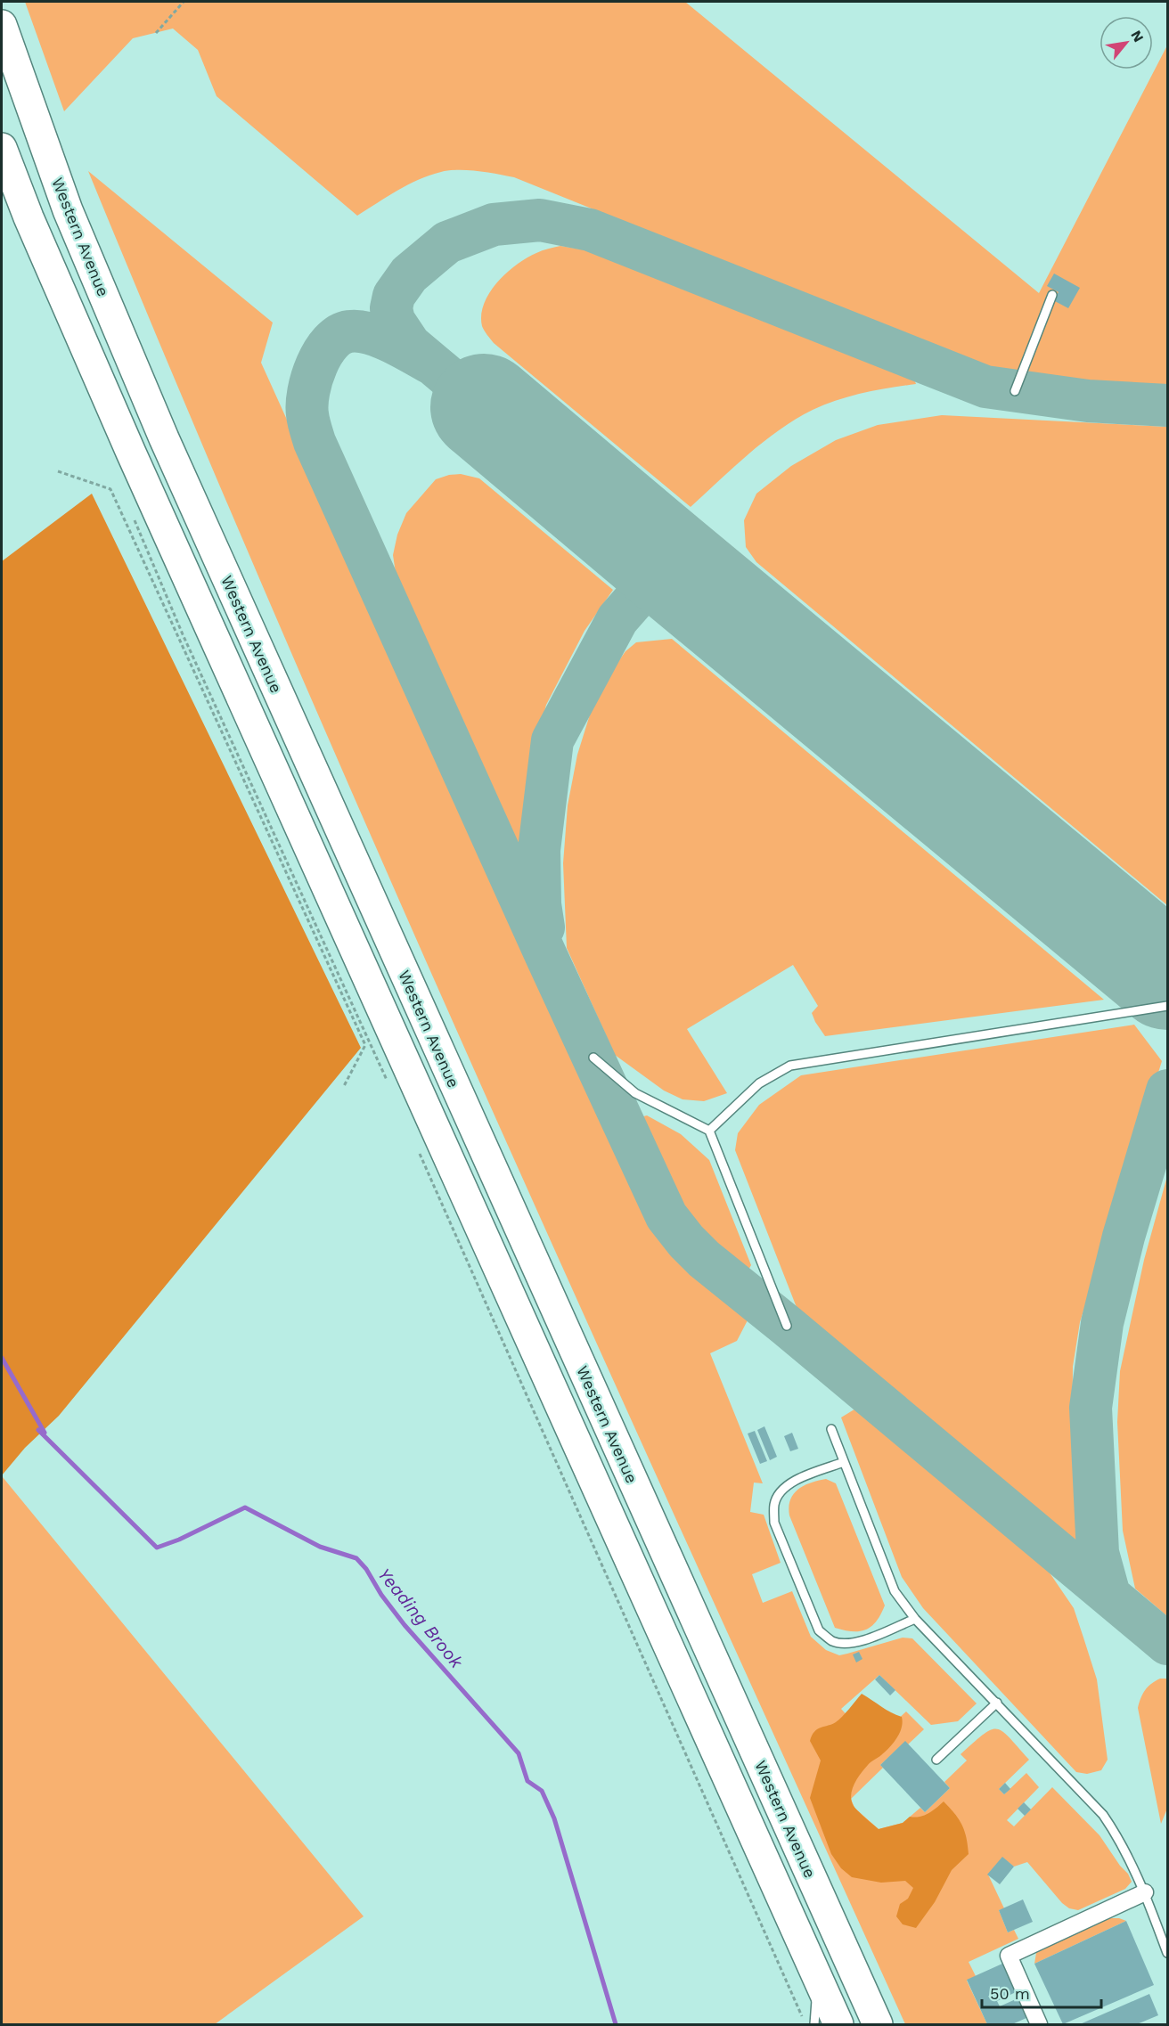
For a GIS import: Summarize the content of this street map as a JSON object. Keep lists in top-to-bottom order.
{
  "streets": {
    "highway": ["Western Avenue"]
  },
  "water": ["Yeading Brook"],
  "scale_bar": "50 m",
  "north": "top right"
}
